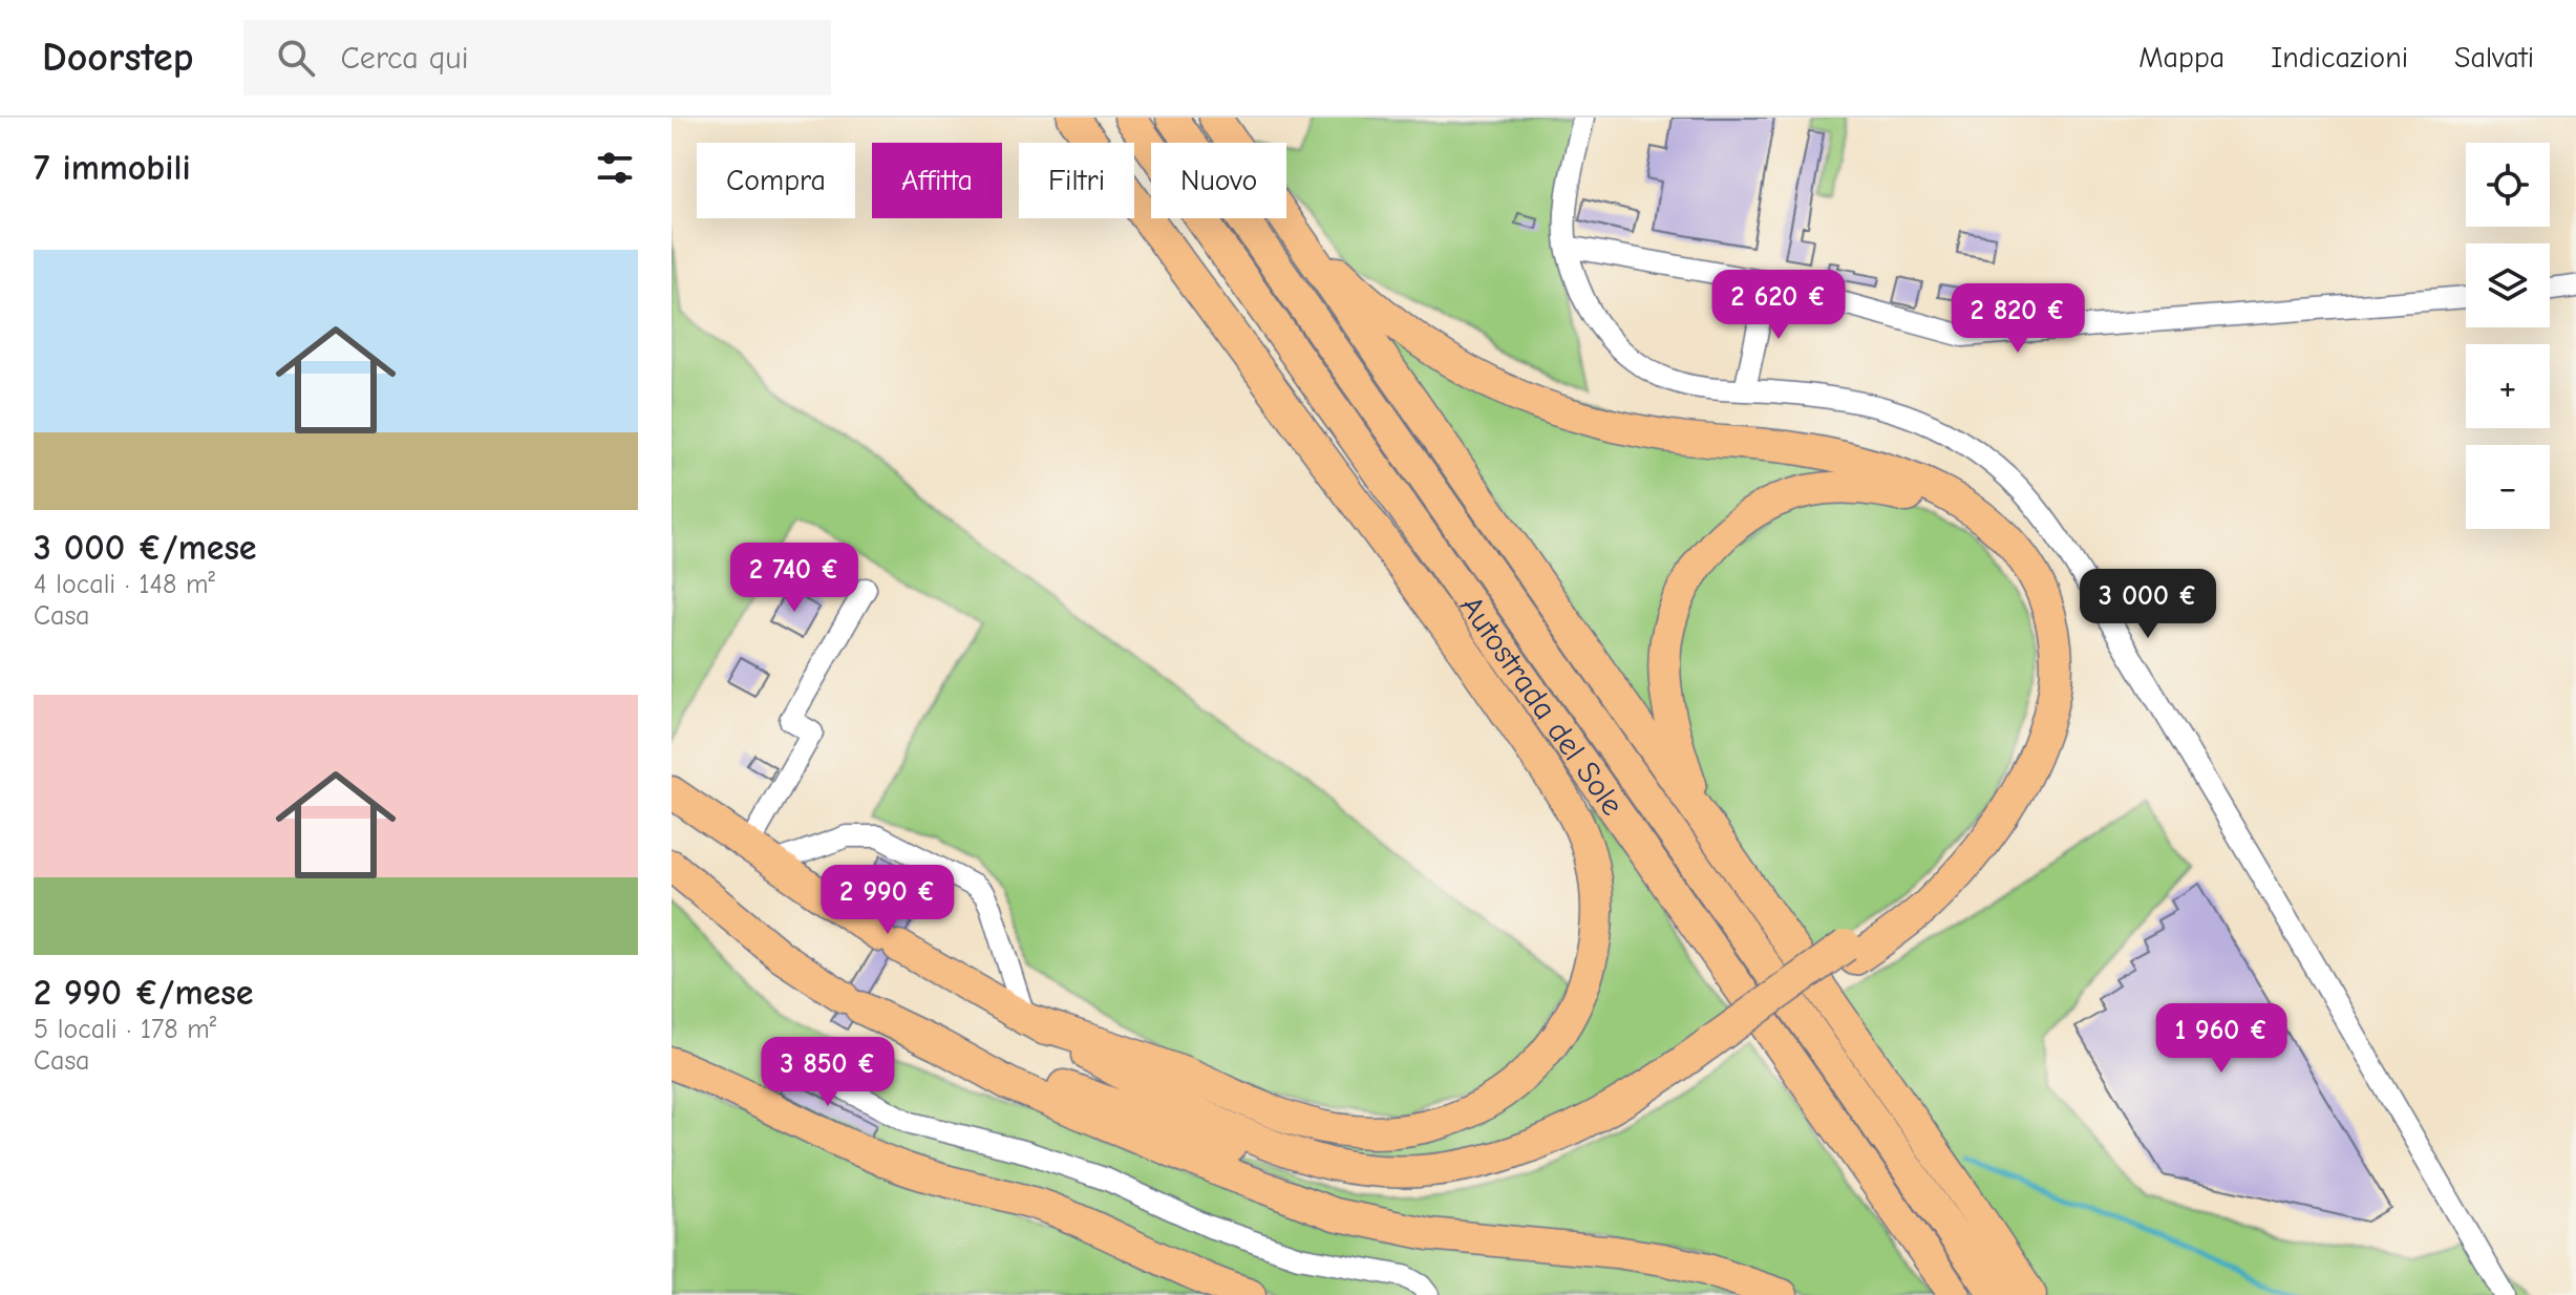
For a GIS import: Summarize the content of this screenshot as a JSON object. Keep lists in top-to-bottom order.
{
  "streets": {
    "highway": ["Autostrada del Sole"]
  },
  "page": {
    "header": "Doorstep",
    "search": "Cerca qui",
    "nav": ["Mappa", "Indicazioni", "Salvati"],
    "heading": "7 immobili",
    "map_buttons": ["+", "−"],
    "chip": [
      "Compra",
      "Affitta",
      "Filtri",
      "Nuovo"
    ],
    "list": [
      {
        "name": "3 000 €/mese",
        "note": "4 locali · 148 m² · Casa"
      },
      {
        "name": "2 990 €/mese",
        "note": "5 locali · 178 m² · Casa"
      }
    ],
    "price": [
      "2 620 €",
      "2 820 €",
      "2 740 €",
      "3 000 €",
      "2 990 €",
      "1 960 €",
      "3 850 €"
    ]
  }
}
